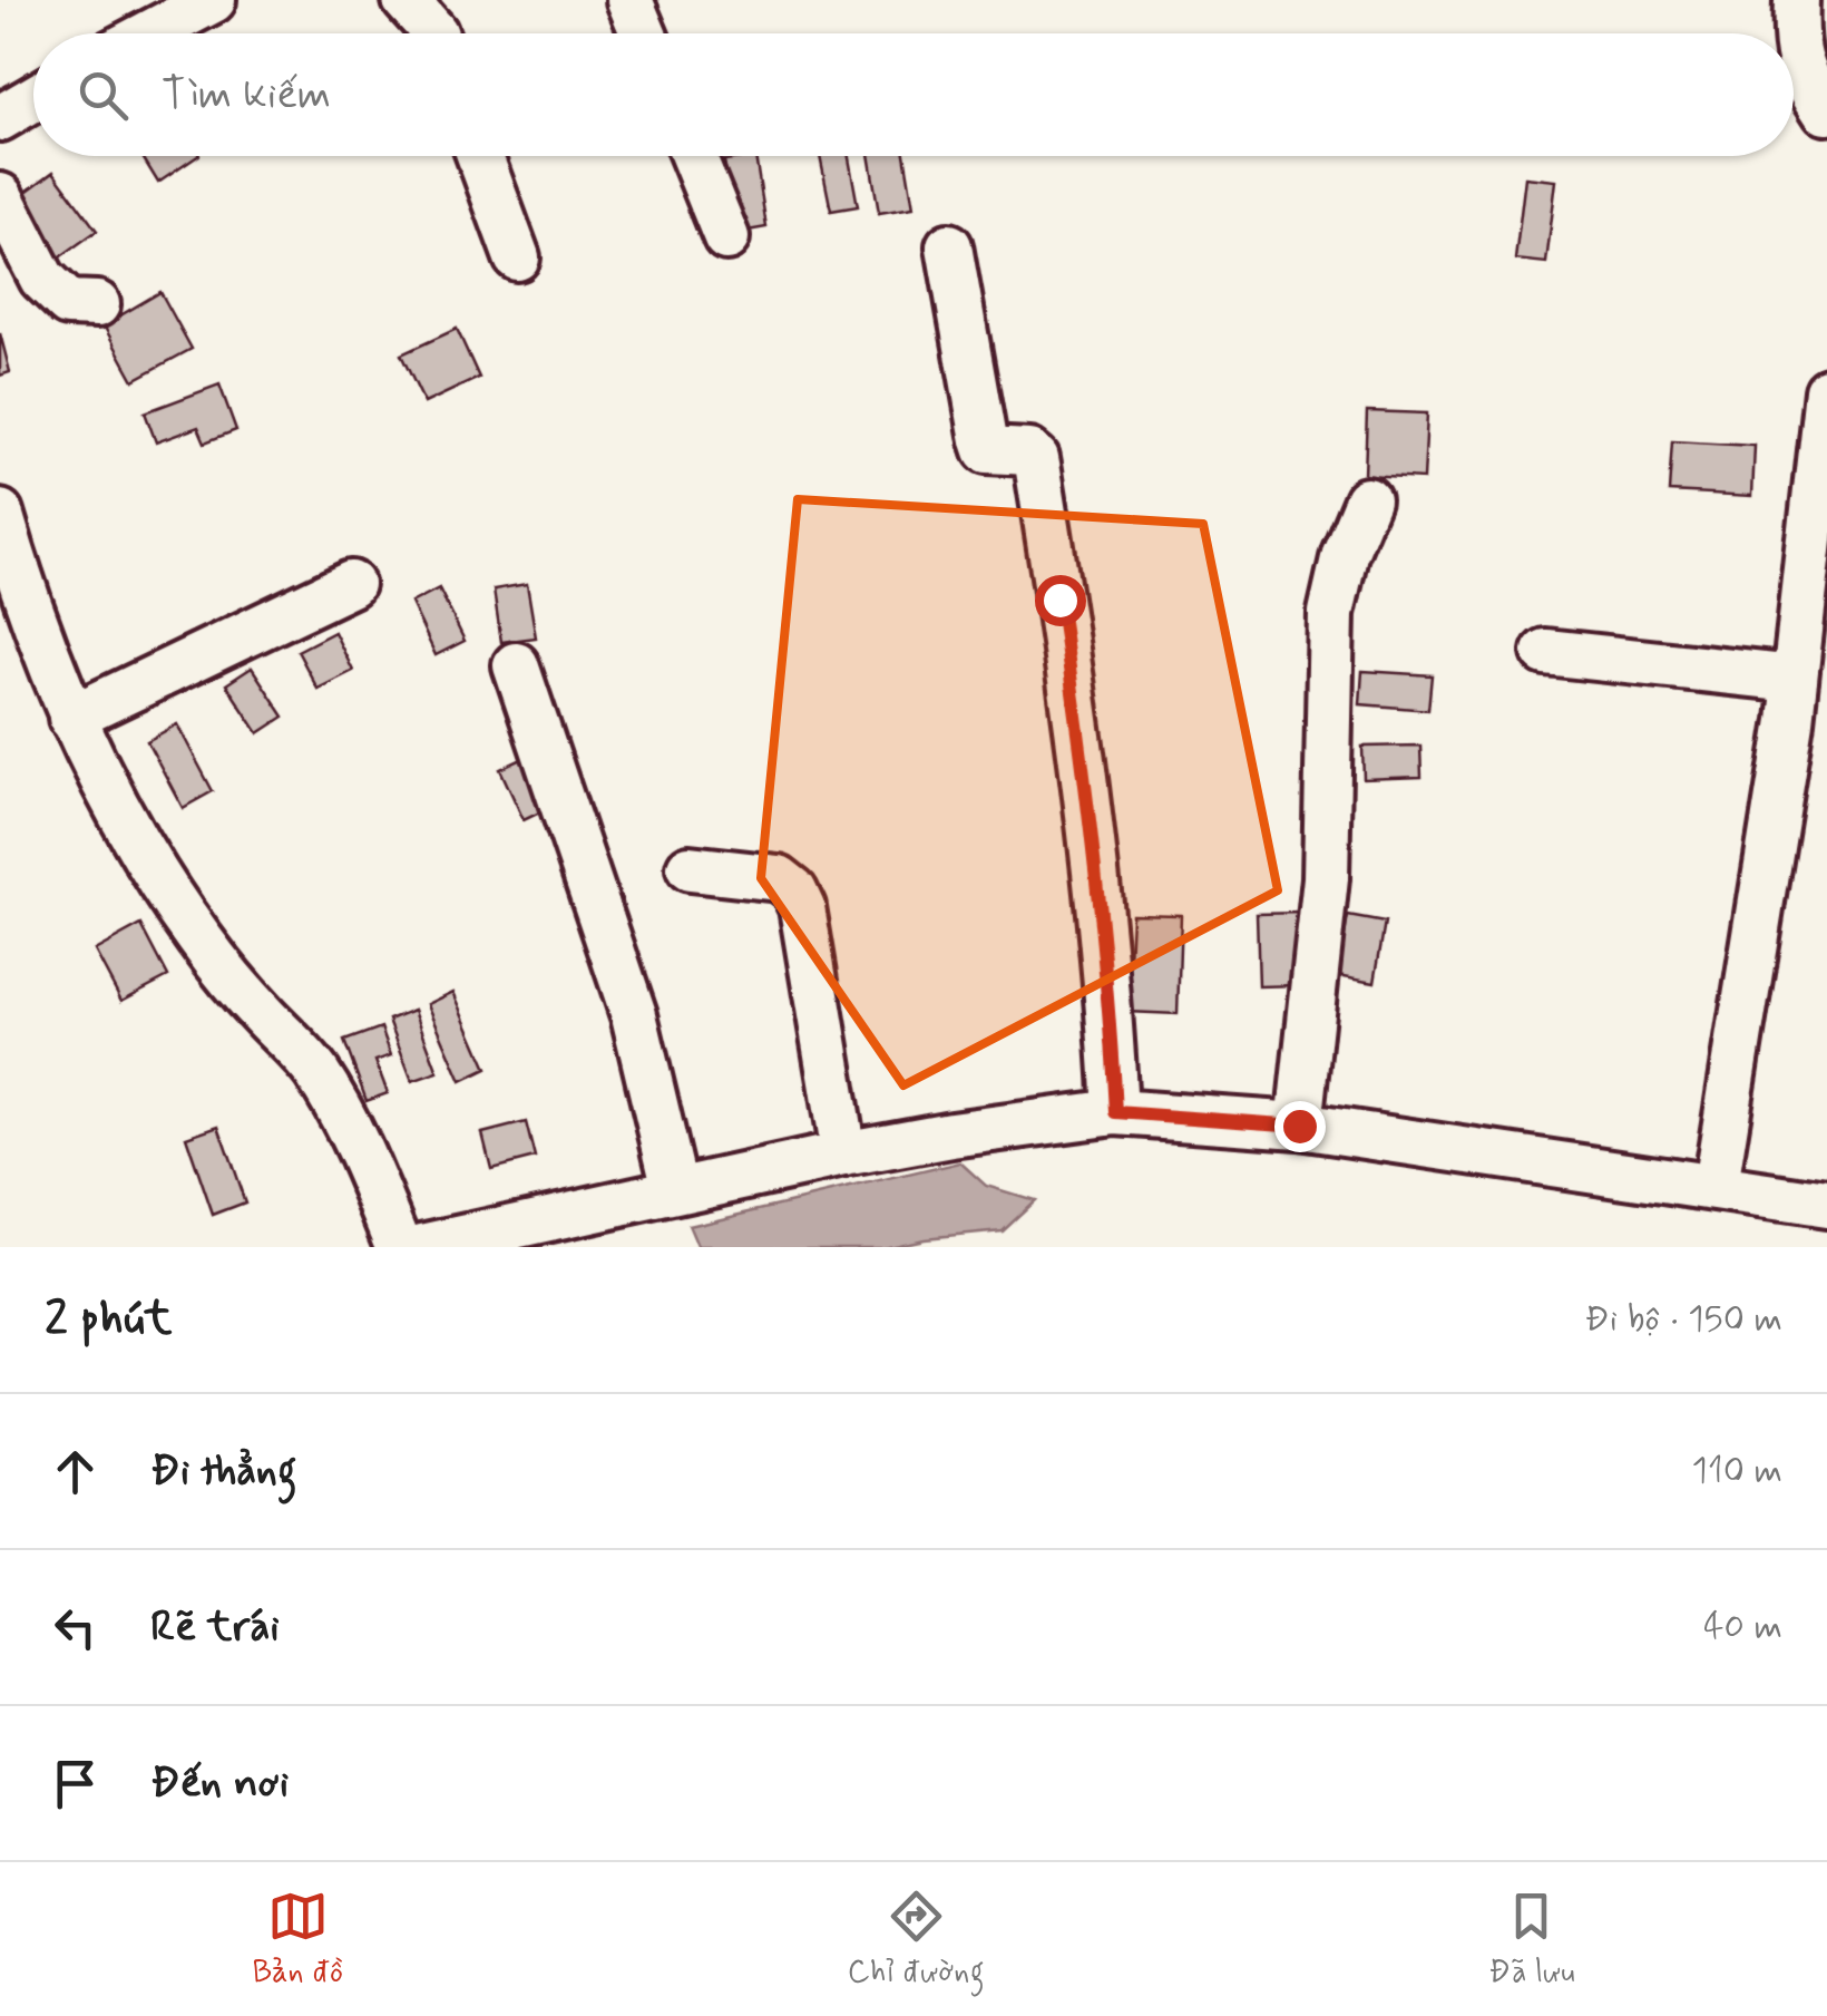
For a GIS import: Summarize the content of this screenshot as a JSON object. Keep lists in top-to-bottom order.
{
  "page": {
    "search": "Tìm kiếm",
    "heading": ["2 phút", "Đi bộ · 150 m"],
    "list": [
      ["Đi thẳng", "110 m"],
      ["Rẽ trái", "40 m"],
      "Đến nơi"
    ],
    "nav": ["Bản đồ", "Chỉ đường", "Đã lưu"]
  }
}
